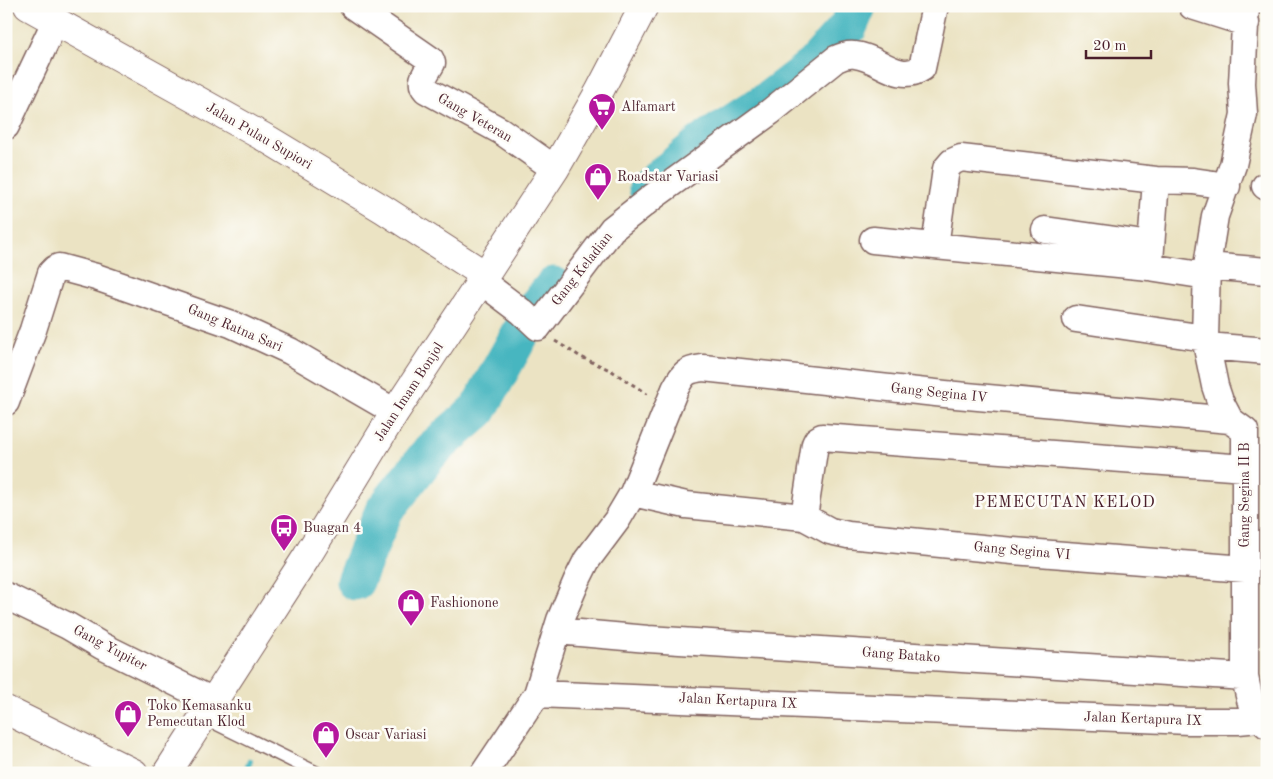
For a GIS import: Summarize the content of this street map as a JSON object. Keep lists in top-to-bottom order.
{
  "streets": {
    "main road": ["Jalan Pulau Supiori", "Jalan Imam Bonjol"],
    "street": [
      "Gang Veteran",
      "Gang Keladian",
      "Gang Ratna Sari",
      "Gang Segina IV",
      "Gang Segina II B",
      "Gang Segina VI",
      "Gang Yupiter",
      "Gang Batako",
      "Jalan Kertapura IX"
    ]
  },
  "crossings": [
    ["Gang Veteran", "Jalan Imam Bonjol"],
    ["Jalan Pulau Supiori", "Jalan Imam Bonjol"],
    ["Gang Ratna Sari", "Jalan Imam Bonjol"],
    ["Jalan Imam Bonjol", "Gang Yupiter"],
    ["Gang Segina IV", "Gang Segina II B"],
    ["Gang Segina II B", "Gang Segina VI"],
    ["Gang Segina II B", "Gang Batako"],
    ["Gang Segina II B", "Jalan Kertapura IX"]
  ],
  "districts": ["PEMECUTAN KELOD"],
  "places": {
    "supermarket": ["Alfamart"],
    "shop": [
      "Roadstar Variasi",
      "Fashionone",
      "Toko Kemasanku Pemecutan Klod",
      "Oscar Variasi"
    ],
    "bus stop": ["Buagan 4"]
  },
  "scale_bar": "20 m"
}
